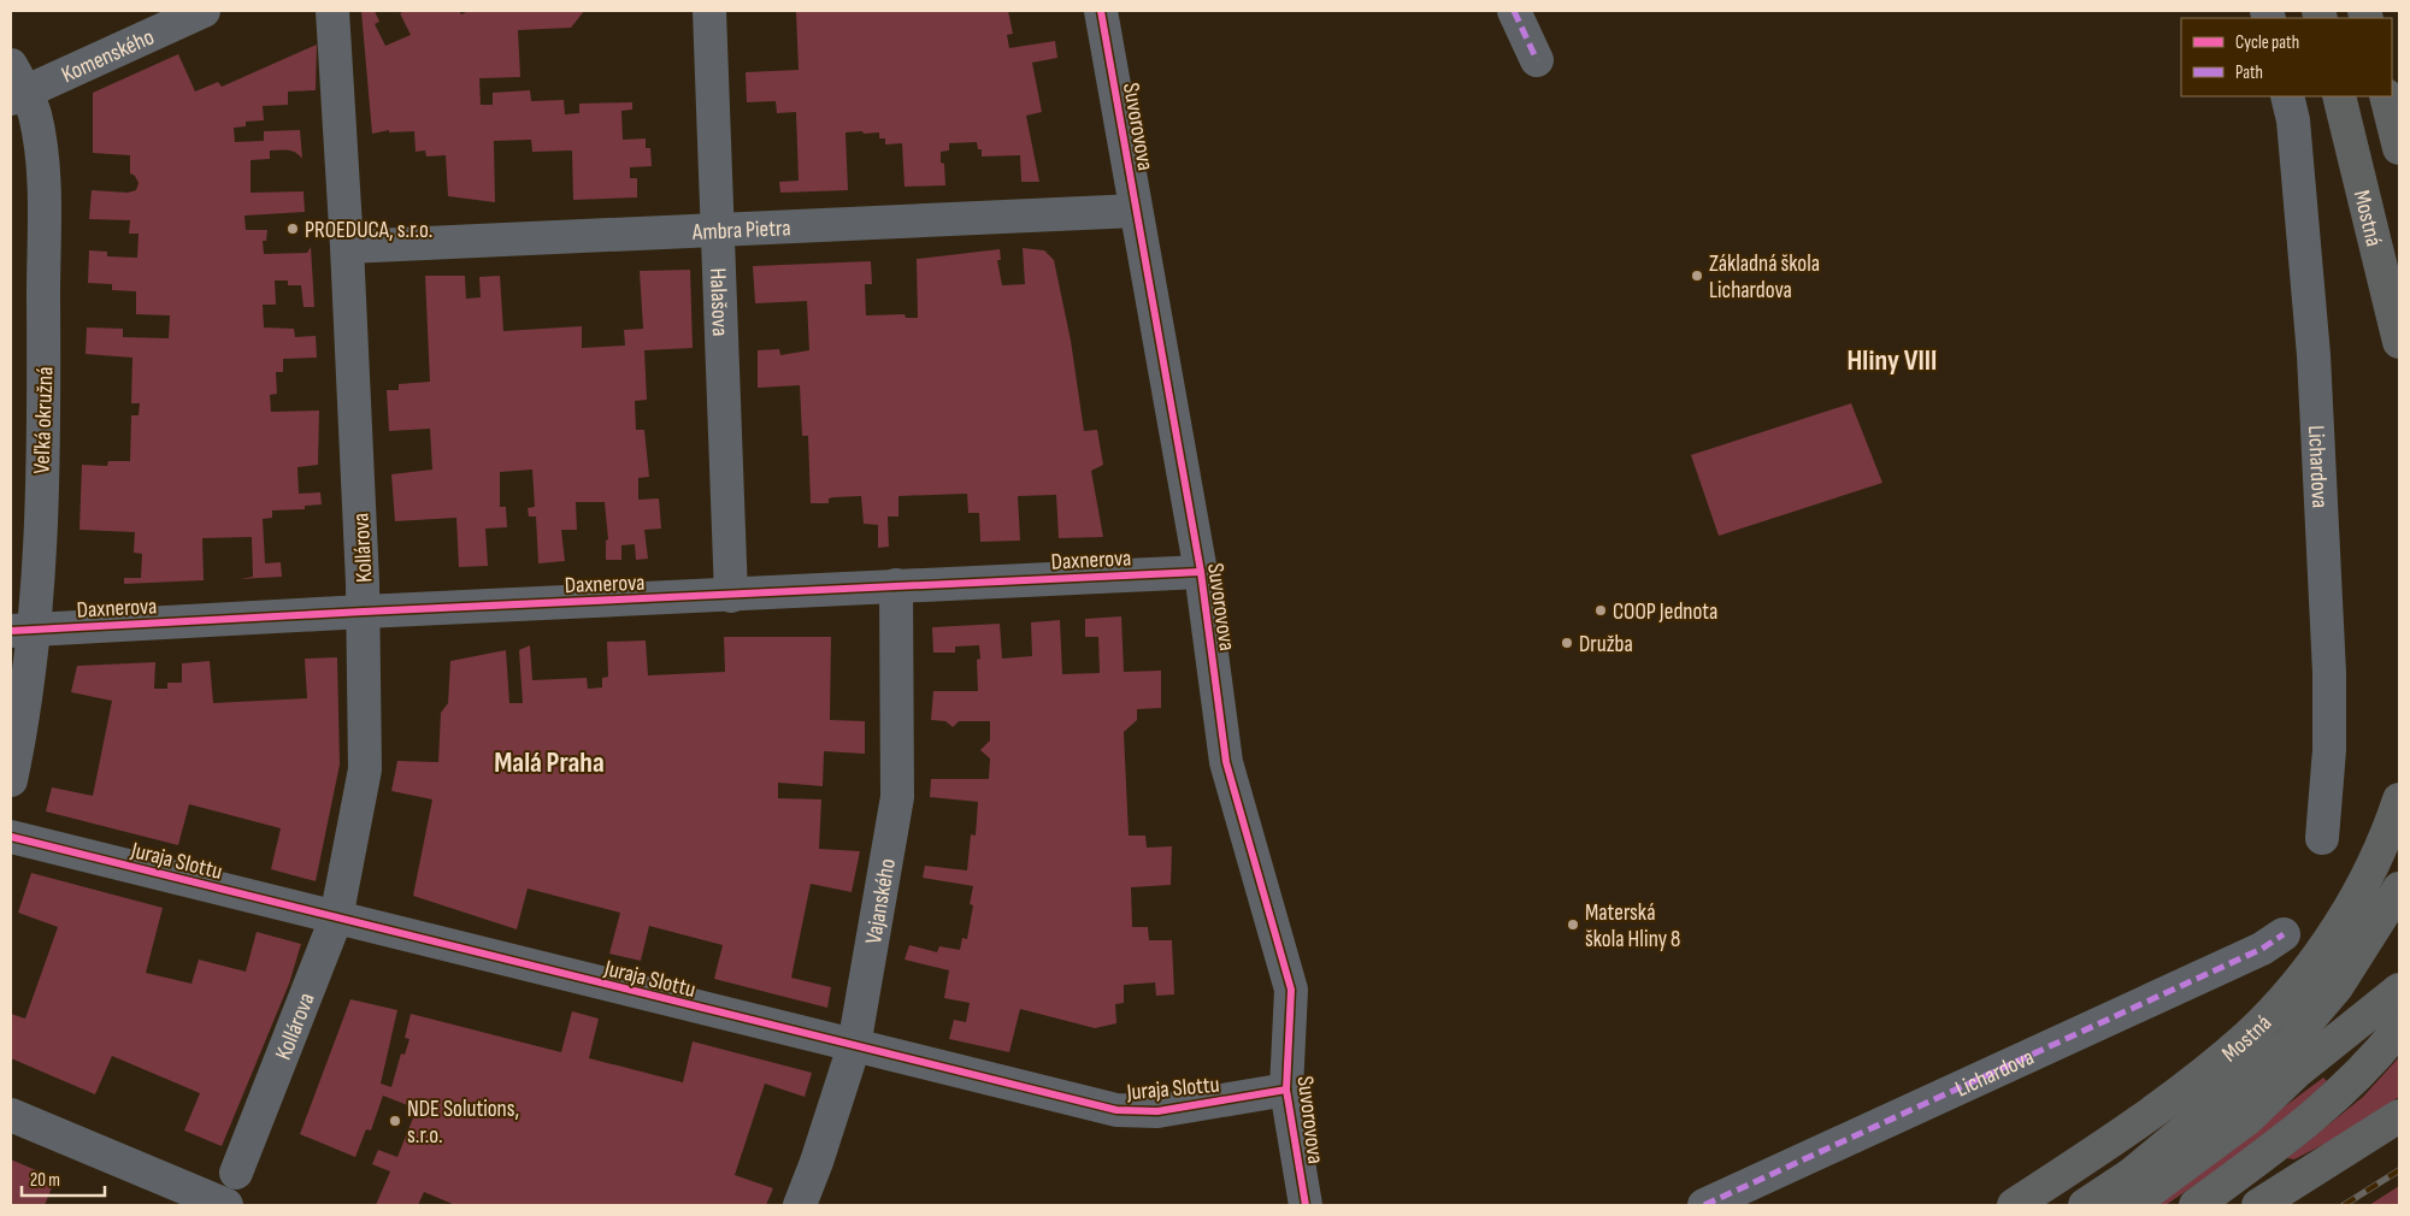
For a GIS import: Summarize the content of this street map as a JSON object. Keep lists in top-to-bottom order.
{
  "streets": {
    "main road": ["Mostná"],
    "street": [
      "Komenského",
      "Suvorovova",
      "Ambra Pietra",
      "Halašova",
      "Veľká okružná",
      "Lichardova",
      "Kollárova",
      "Daxnerova",
      "Juraja Slottu",
      "Vajanského"
    ]
  },
  "crossings": [
    ["Komenského", "Veľká okružná"],
    ["Suvorovova", "Ambra Pietra"],
    ["Suvorovova", "Daxnerova"],
    ["Suvorovova", "Juraja Slottu"],
    ["Ambra Pietra", "Halašova"],
    ["Ambra Pietra", "Kollárova"],
    ["Halašova", "Daxnerova"],
    ["Veľká okružná", "Daxnerova"],
    ["Kollárova", "Daxnerova"],
    ["Kollárova", "Juraja Slottu"],
    ["Daxnerova", "Vajanského"],
    ["Juraja Slottu", "Vajanského"]
  ],
  "districts": ["Hliny VIII", "Malá Praha"],
  "places": [
    "PROEDUCA, s.r.o.",
    "Základná škola Lichardova",
    "COOP Jednota",
    "Družba",
    "Materská škola Hliny 8",
    "NDE Solutions, s.r.o."
  ],
  "legend": ["Cycle path", "Path"],
  "scale_bar": "20 m"
}
